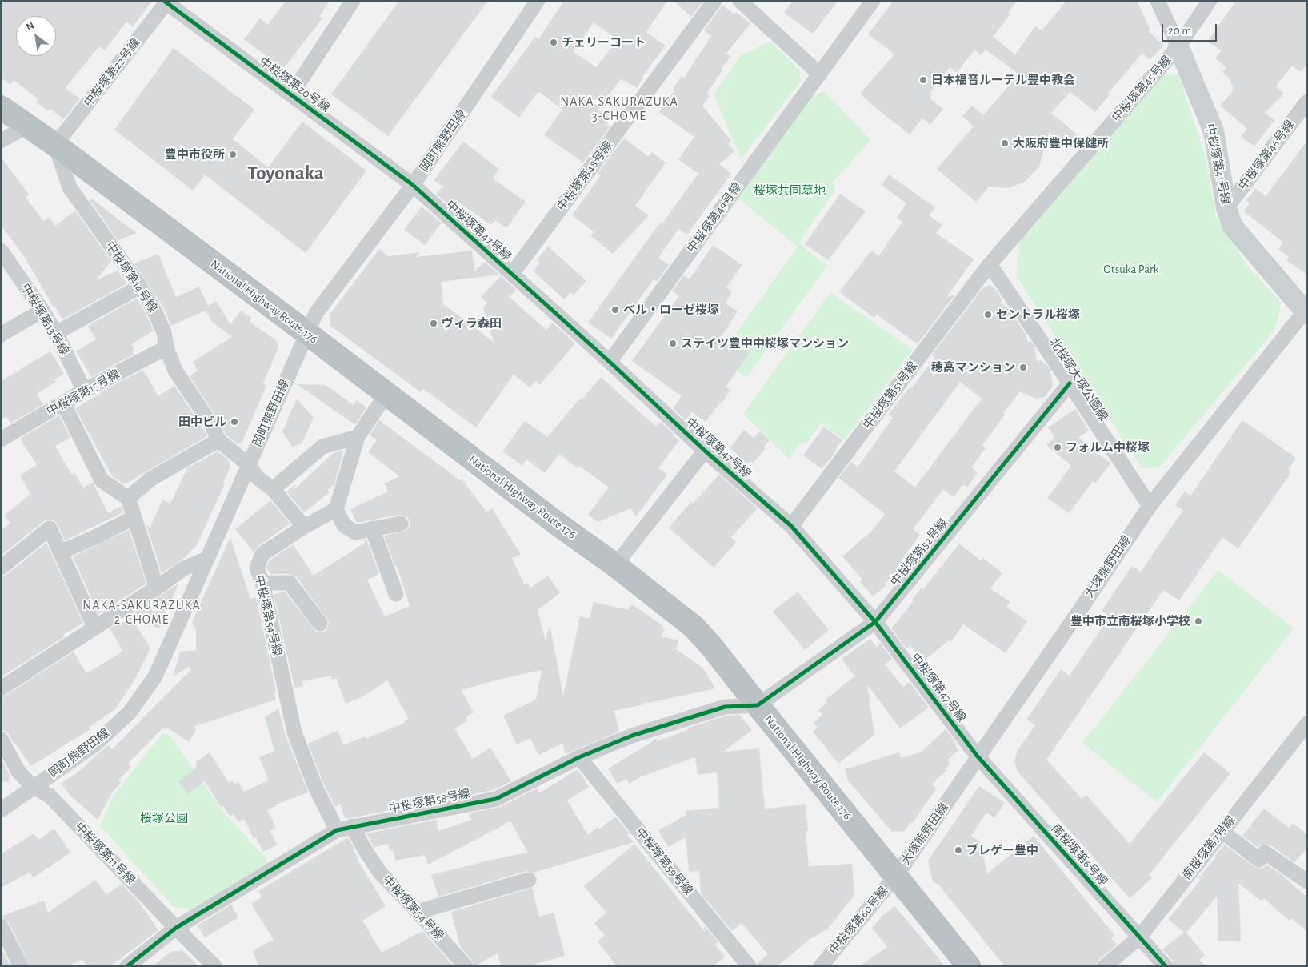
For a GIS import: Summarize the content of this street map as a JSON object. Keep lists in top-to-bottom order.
{
  "streets": {
    "highway": ["National Highway Route 176"],
    "street": [
      "中桜塚第22号線",
      "中桜塚第20号線",
      "中桜塚第45号線",
      "岡町熊野田線",
      "中桜塚第46号線",
      "中桜塚第41号線",
      "中桜塚第48号線",
      "中桜塚第49号線",
      "中桜塚第47号線",
      "中桜塚第14号線",
      "中桜塚第13号線",
      "北桜塚大塚公園線",
      "中桜塚第15号線",
      "中桜塚第51号線",
      "中桜塚第52号線",
      "大塚熊野田線",
      "中桜塚第54号線",
      "中桜塚第58号線",
      "南桜塚第7号線",
      "中桜塚第11号線",
      "南桜塚第6号線",
      "中桜塚第59号線",
      "中桜塚第60号線"
    ]
  },
  "crossings": [
    ["中桜塚第22号線", "中桜塚第20号線"],
    ["中桜塚第22号線", "中桜塚第14号線"],
    ["中桜塚第22号線", "National Highway Route 176"],
    ["中桜塚第20号線", "岡町熊野田線"],
    ["中桜塚第20号線", "中桜塚第47号線"],
    ["中桜塚第45号線", "中桜塚第41号線"],
    ["中桜塚第45号線", "北桜塚大塚公園線"],
    ["中桜塚第45号線", "中桜塚第51号線"],
    ["岡町熊野田線", "中桜塚第47号線"],
    ["岡町熊野田線", "中桜塚第14号線"],
    ["岡町熊野田線", "National Highway Route 176"],
    ["岡町熊野田線", "中桜塚第11号線"],
    ["中桜塚第46号線", "中桜塚第41号線"],
    ["中桜塚第41号線", "大塚熊野田線"],
    ["中桜塚第48号線", "中桜塚第47号線"],
    ["中桜塚第49号線", "中桜塚第47号線"],
    ["中桜塚第47号線", "中桜塚第51号線"],
    ["中桜塚第47号線", "中桜塚第52号線"],
    ["中桜塚第47号線", "大塚熊野田線"],
    ["中桜塚第47号線", "南桜塚第6号線"],
    ["中桜塚第14号線", "National Highway Route 176"],
    ["中桜塚第14号線", "中桜塚第15号線"],
    ["中桜塚第14号線", "中桜塚第54号線"],
    ["National Highway Route 176", "中桜塚第52号線"],
    ["National Highway Route 176", "大塚熊野田線"],
    ["National Highway Route 176", "中桜塚第58号線"],
    ["National Highway Route 176", "中桜塚第60号線"],
    ["中桜塚第13号線", "中桜塚第15号線"],
    ["北桜塚大塚公園線", "中桜塚第51号線"],
    ["北桜塚大塚公園線", "中桜塚第52号線"],
    ["北桜塚大塚公園線", "大塚熊野田線"],
    ["中桜塚第52号線", "中桜塚第58号線"],
    ["大塚熊野田線", "南桜塚第6号線"],
    ["大塚熊野田線", "中桜塚第60号線"],
    ["中桜塚第54号線", "中桜塚第58号線"],
    ["中桜塚第58号線", "中桜塚第11号線"],
    ["中桜塚第58号線", "中桜塚第59号線"],
    ["南桜塚第7号線", "南桜塚第6号線"]
  ],
  "districts": ["NAKA-SAKURAZUKA 3-CHOME", "Toyonaka", "NAKA-SAKURAZUKA 2-CHOME"],
  "parks": ["桜塚共同墓地", "Otsuka Park", "桜塚公園"],
  "places": [
    "チェリーコート",
    "日本福音ルーテル豊中教会",
    "大阪府豊中保健所",
    "豊中市役所",
    "ベル・ローゼ桜塚",
    "セントラル桜塚",
    "ヴィラ森田",
    "ステイツ豊中中桜塚マンション",
    "穂高マンション",
    "田中ビル",
    "フォルム中桜塚",
    "豊中市立南桜塚小学校",
    "ブレゲー豊中"
  ],
  "scale_bar": "20 m",
  "north": "top left"
}
